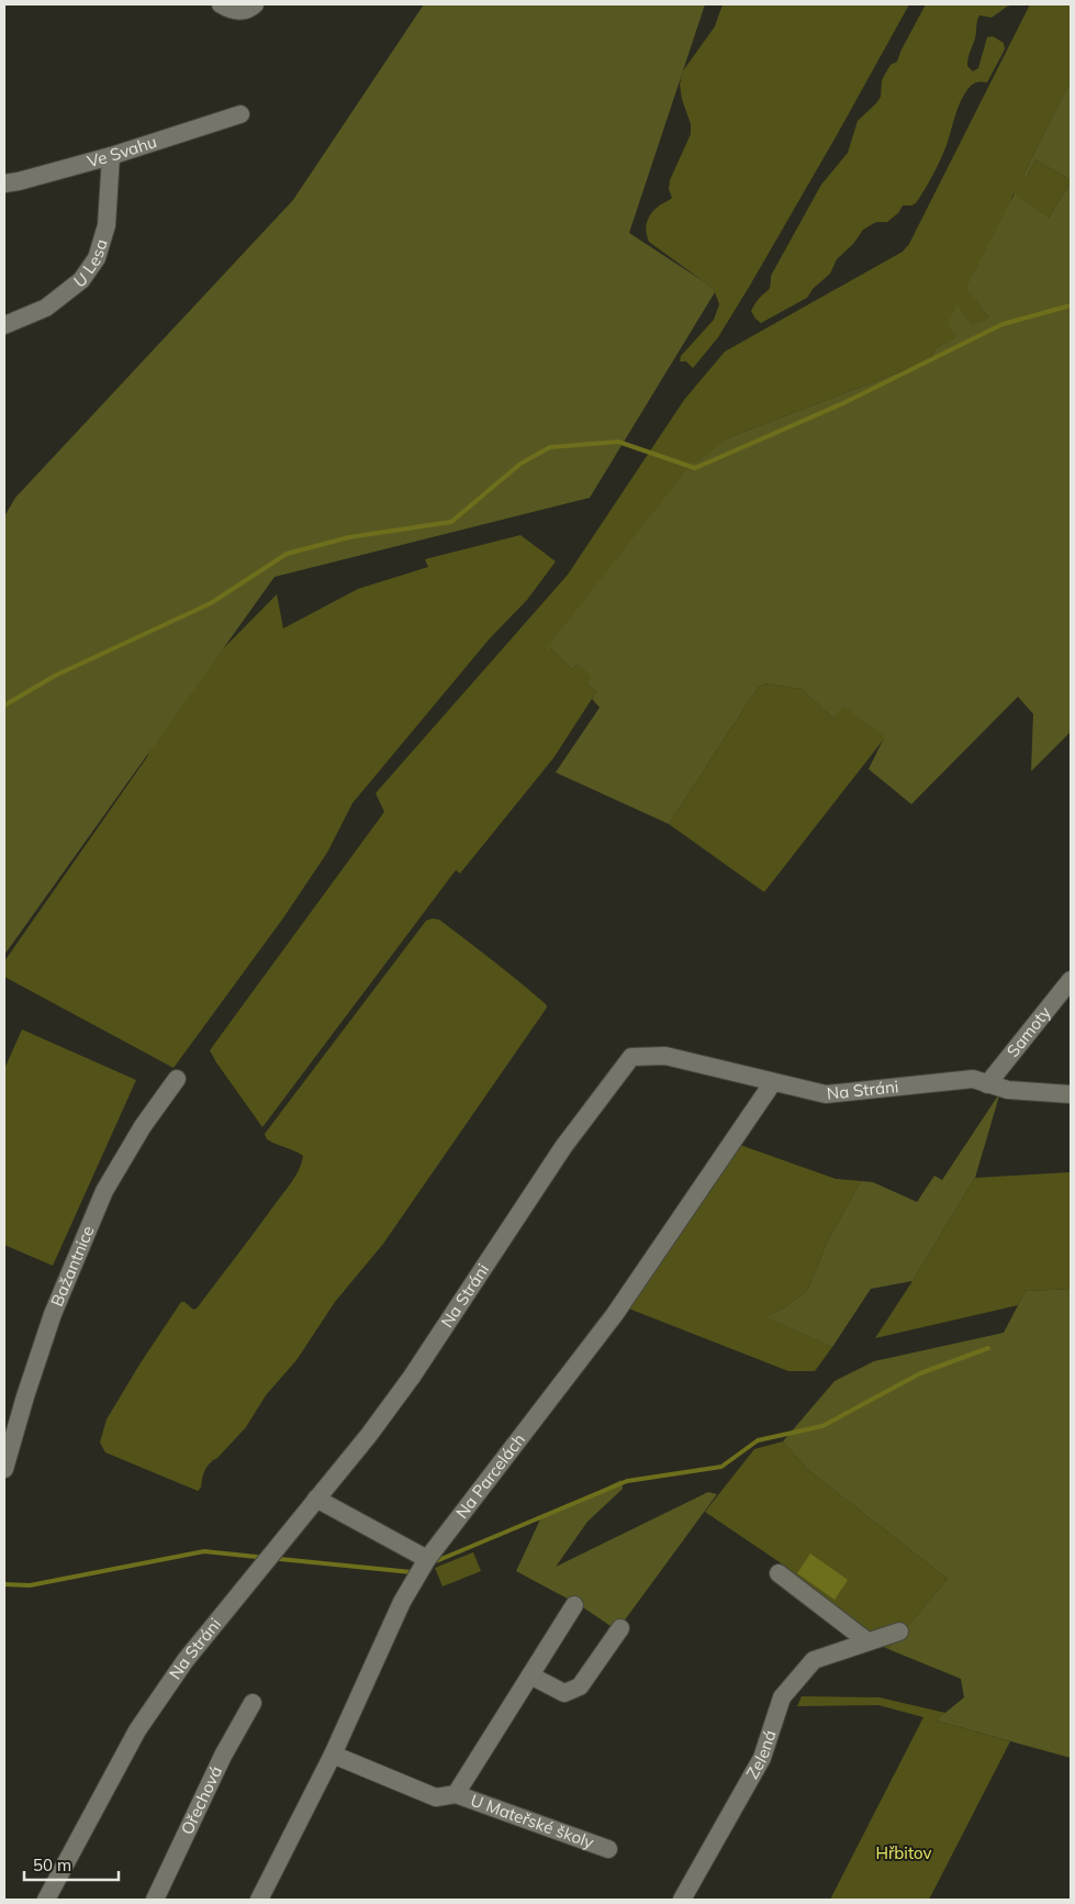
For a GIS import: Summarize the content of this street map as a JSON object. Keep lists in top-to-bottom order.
{
  "streets": {
    "street": [
      "Ve Svahu",
      "U Lesa",
      "Samoty",
      "Na Stráni",
      "Bažantnice",
      "Na Parcelách",
      "Zelená",
      "Ořechová",
      "U Mateřské školy"
    ]
  },
  "crossings": [
    ["Ve Svahu", "U Lesa"],
    ["Samoty", "Na Stráni"],
    ["Na Stráni", "Na Parcelách"],
    ["Na Parcelách", "U Mateřské školy"]
  ],
  "parks": ["Hřbitov"],
  "scale_bar": "50 m"
}
